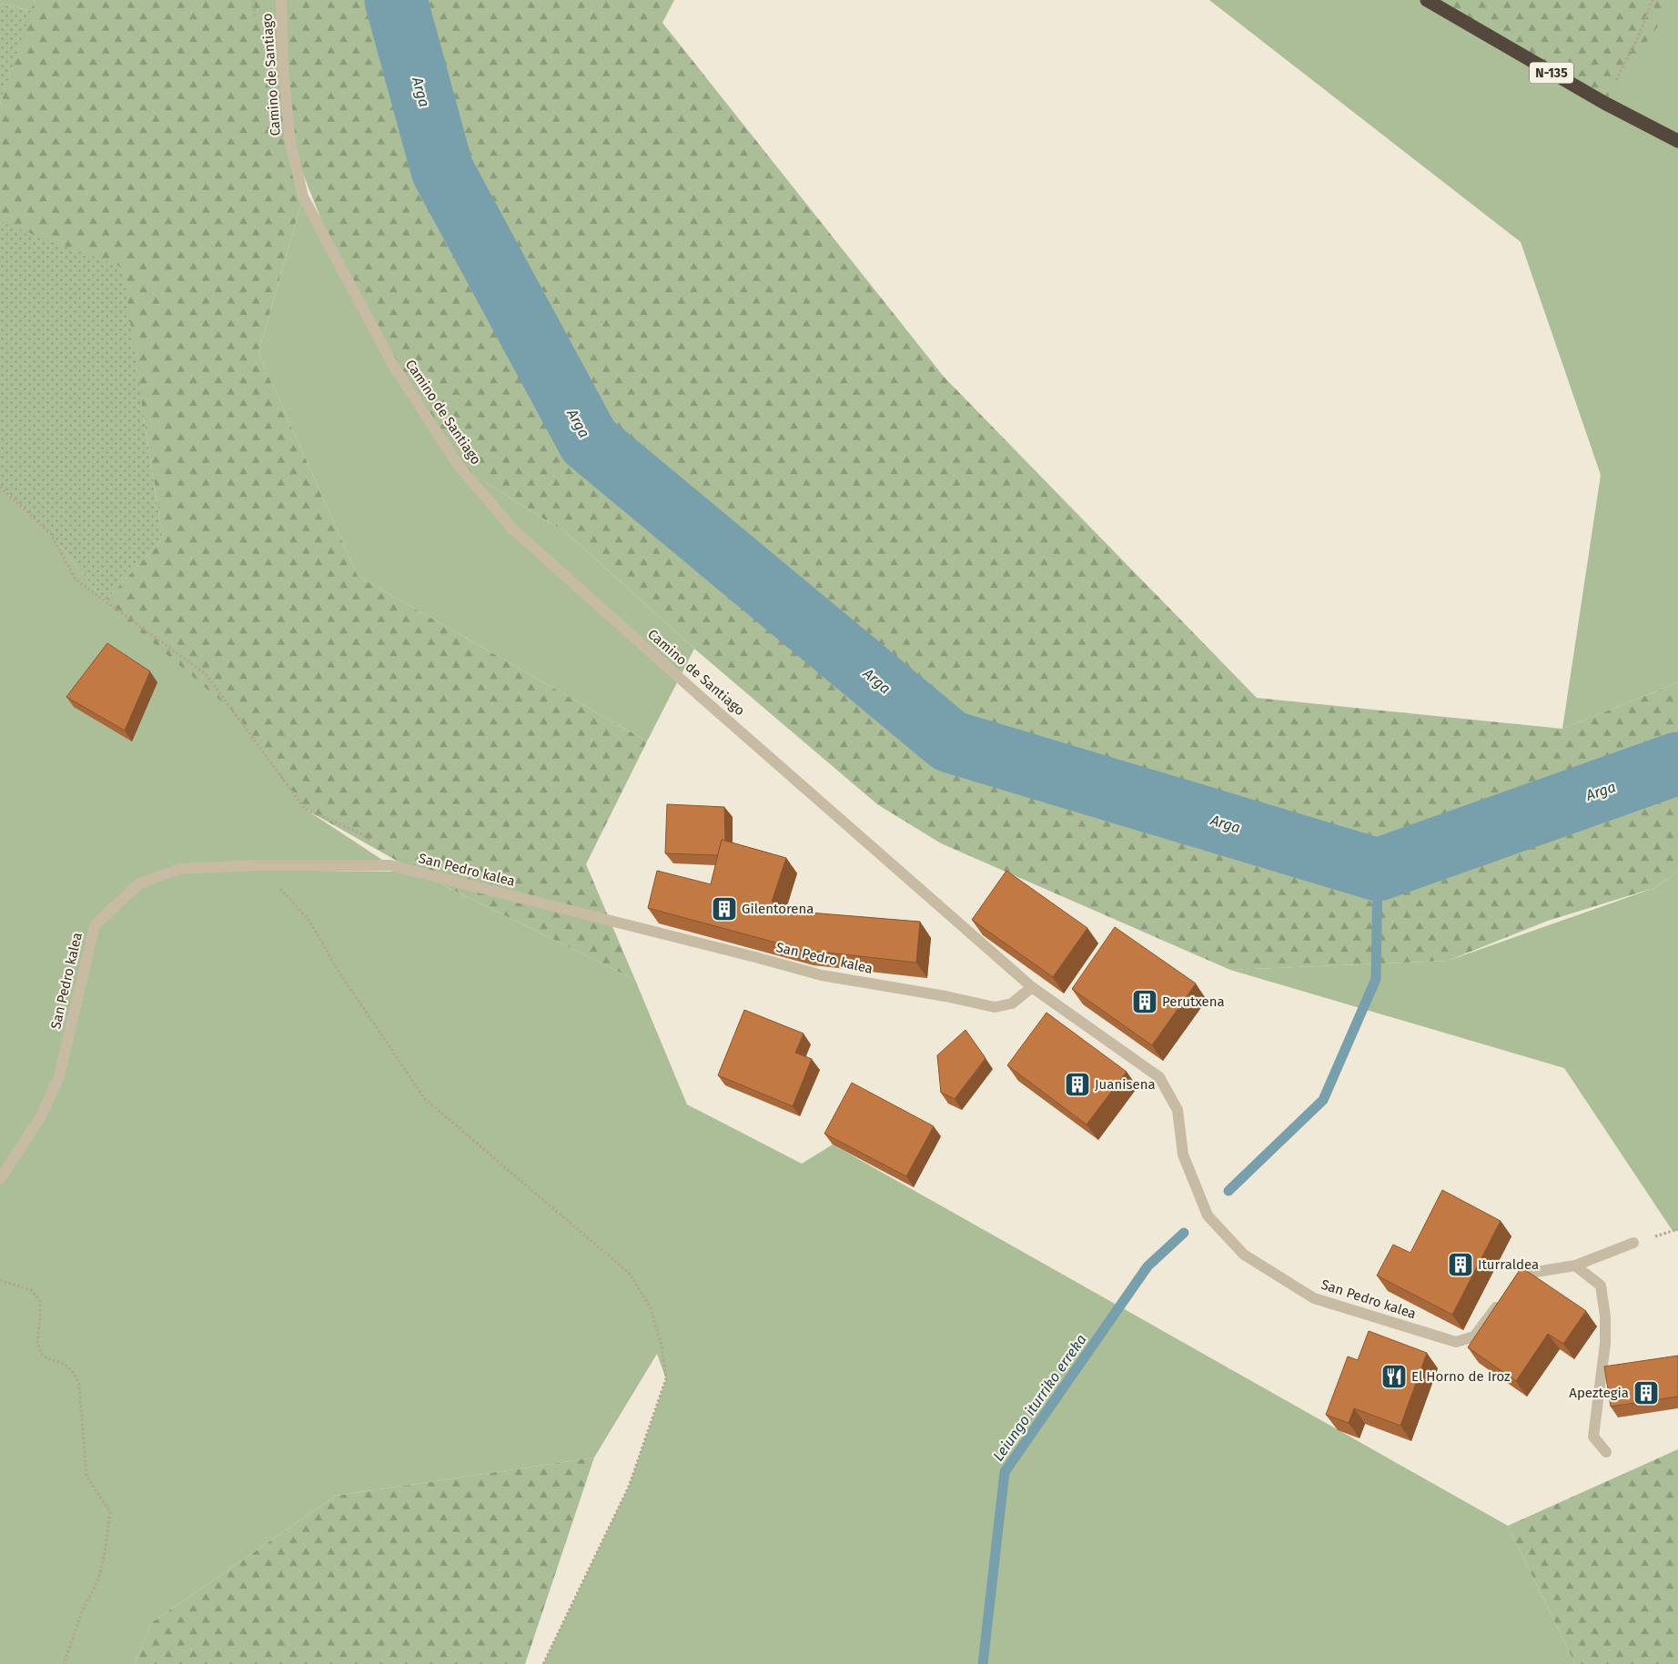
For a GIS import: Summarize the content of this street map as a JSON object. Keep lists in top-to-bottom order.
{
  "streets": {
    "highway": ["N-135"],
    "street": ["Camino de Santiago", "San Pedro kalea"]
  },
  "crossings": [
    ["Camino de Santiago", "San Pedro kalea"]
  ],
  "water": ["Arga", "Leiungo iturriko erreka"],
  "places": {
    "building": [
      "Gilentorena",
      "Perutxena",
      "Juanisena",
      "Iturraldea",
      "Apeztegia"
    ],
    "restaurant": ["El Horno de Iroz"]
  }
}
